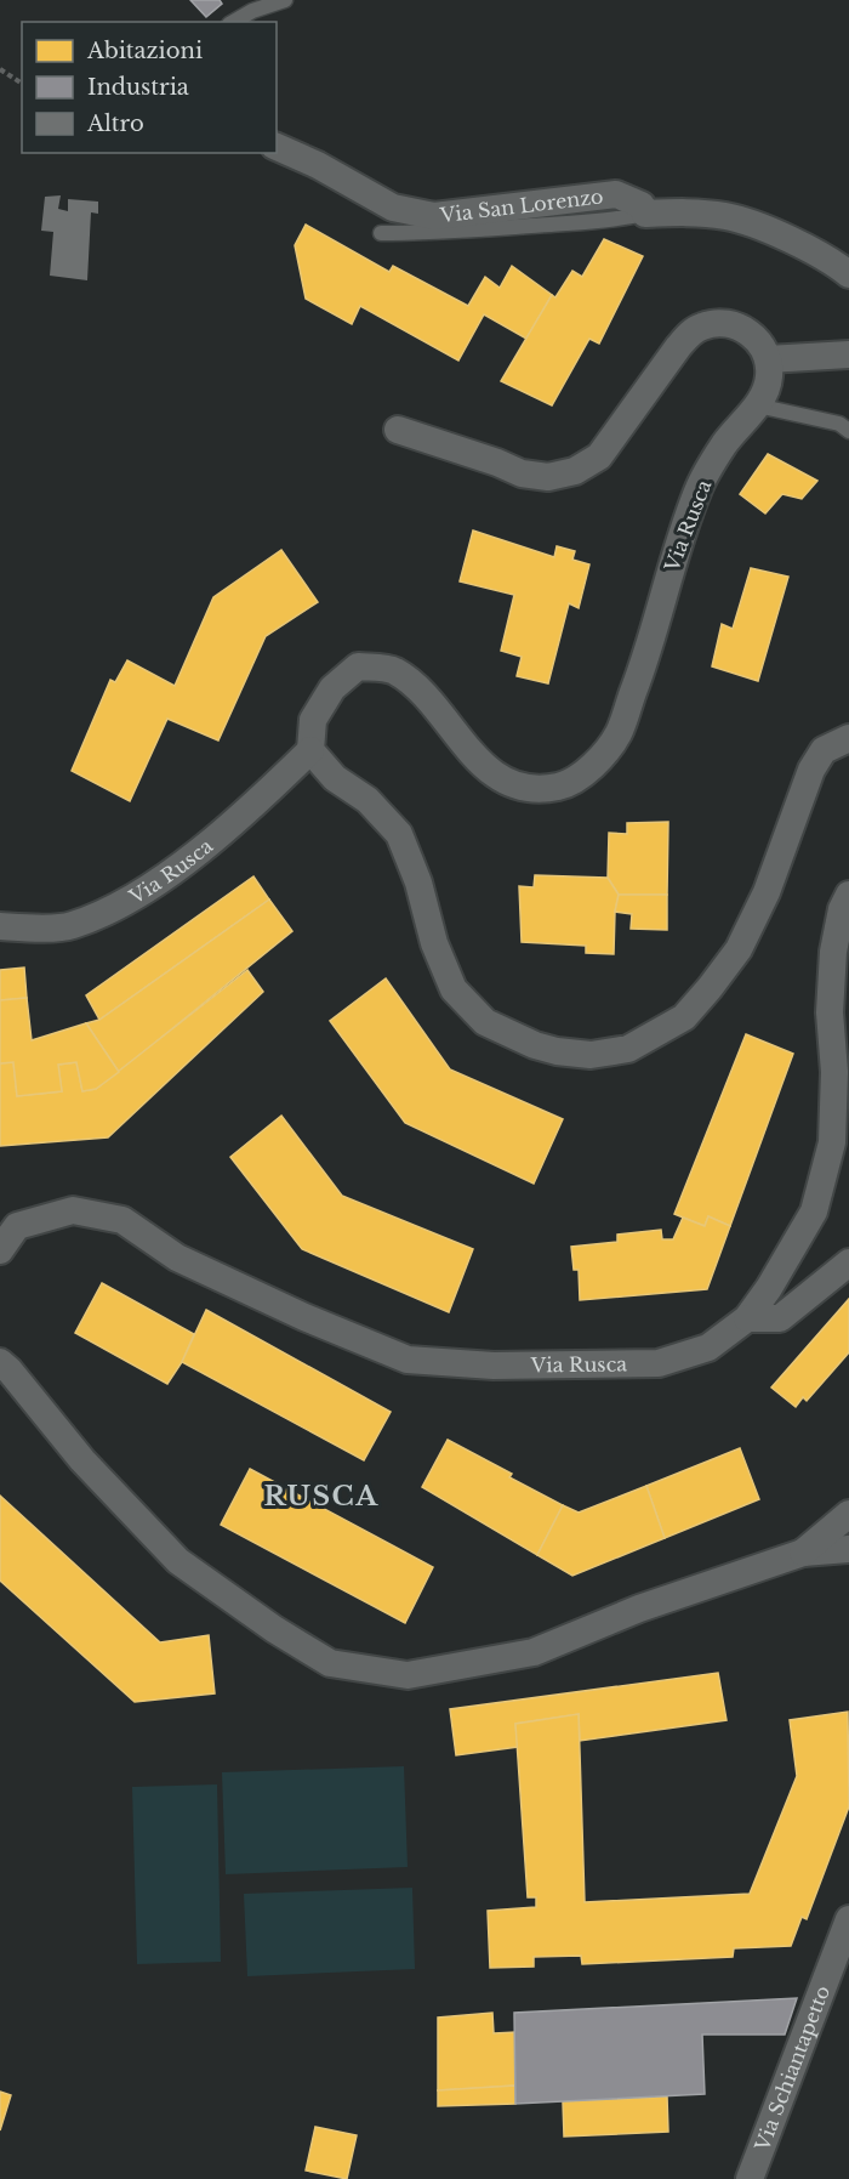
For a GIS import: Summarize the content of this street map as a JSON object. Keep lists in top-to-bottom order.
{
  "streets": {
    "street": ["Via San Lorenzo", "Via Rusca", "Via Schiantapetto"]
  },
  "districts": ["RUSCA"],
  "legend": ["Abitazioni", "Industria", "Altro"]
}
